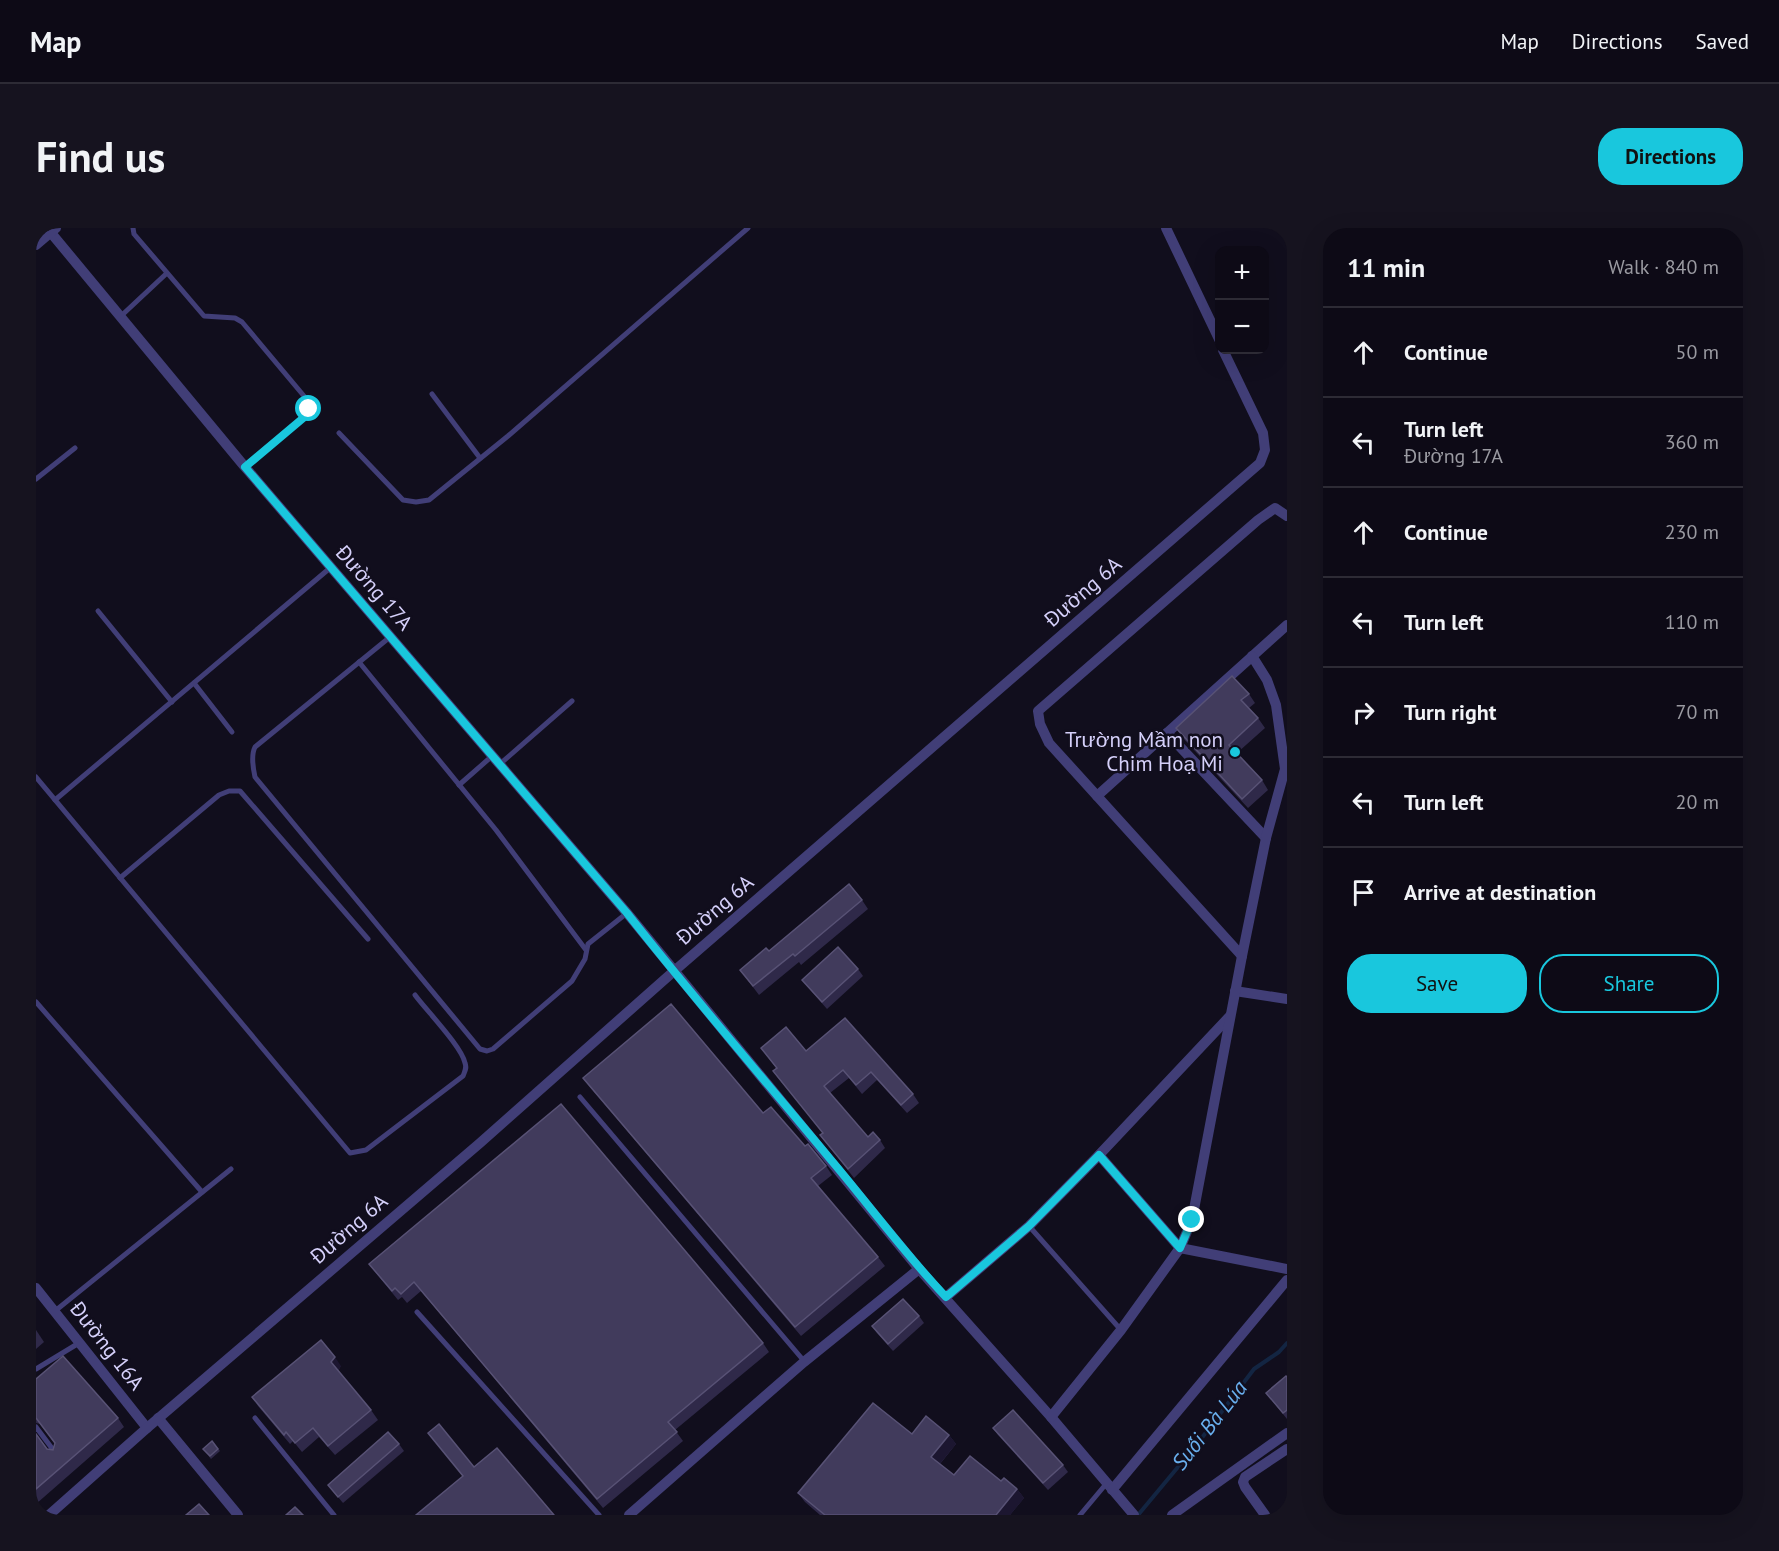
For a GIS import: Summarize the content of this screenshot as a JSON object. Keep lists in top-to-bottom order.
{
  "streets": {
    "street": ["Đường 17A", "Đường 6A", "Đường 16A"]
  },
  "crossings": [
    ["Đường 17A", "Đường 6A"],
    ["Đường 6A", "Đường 16A"]
  ],
  "water": ["Suối Bà Lúa"],
  "places": ["Trường Mầm non Chim Hoạ Mi"],
  "page": {
    "header": "Map",
    "nav": ["Map", "Directions", "Saved"],
    "buttons": [
      "Directions",
      ["Save", "Share"]
    ],
    "title": "Find us",
    "heading": ["11 min", "Walk · 840 m"],
    "map_buttons": ["+", "−"],
    "list": [
      ["Continue", "50 m"],
      ["Turn left", "Đường 17A", "360 m"],
      ["Continue", "230 m"],
      ["Turn left", "110 m"],
      ["Turn right", "70 m"],
      ["Turn left", "20 m"],
      "Arrive at destination"
    ]
  }
}
